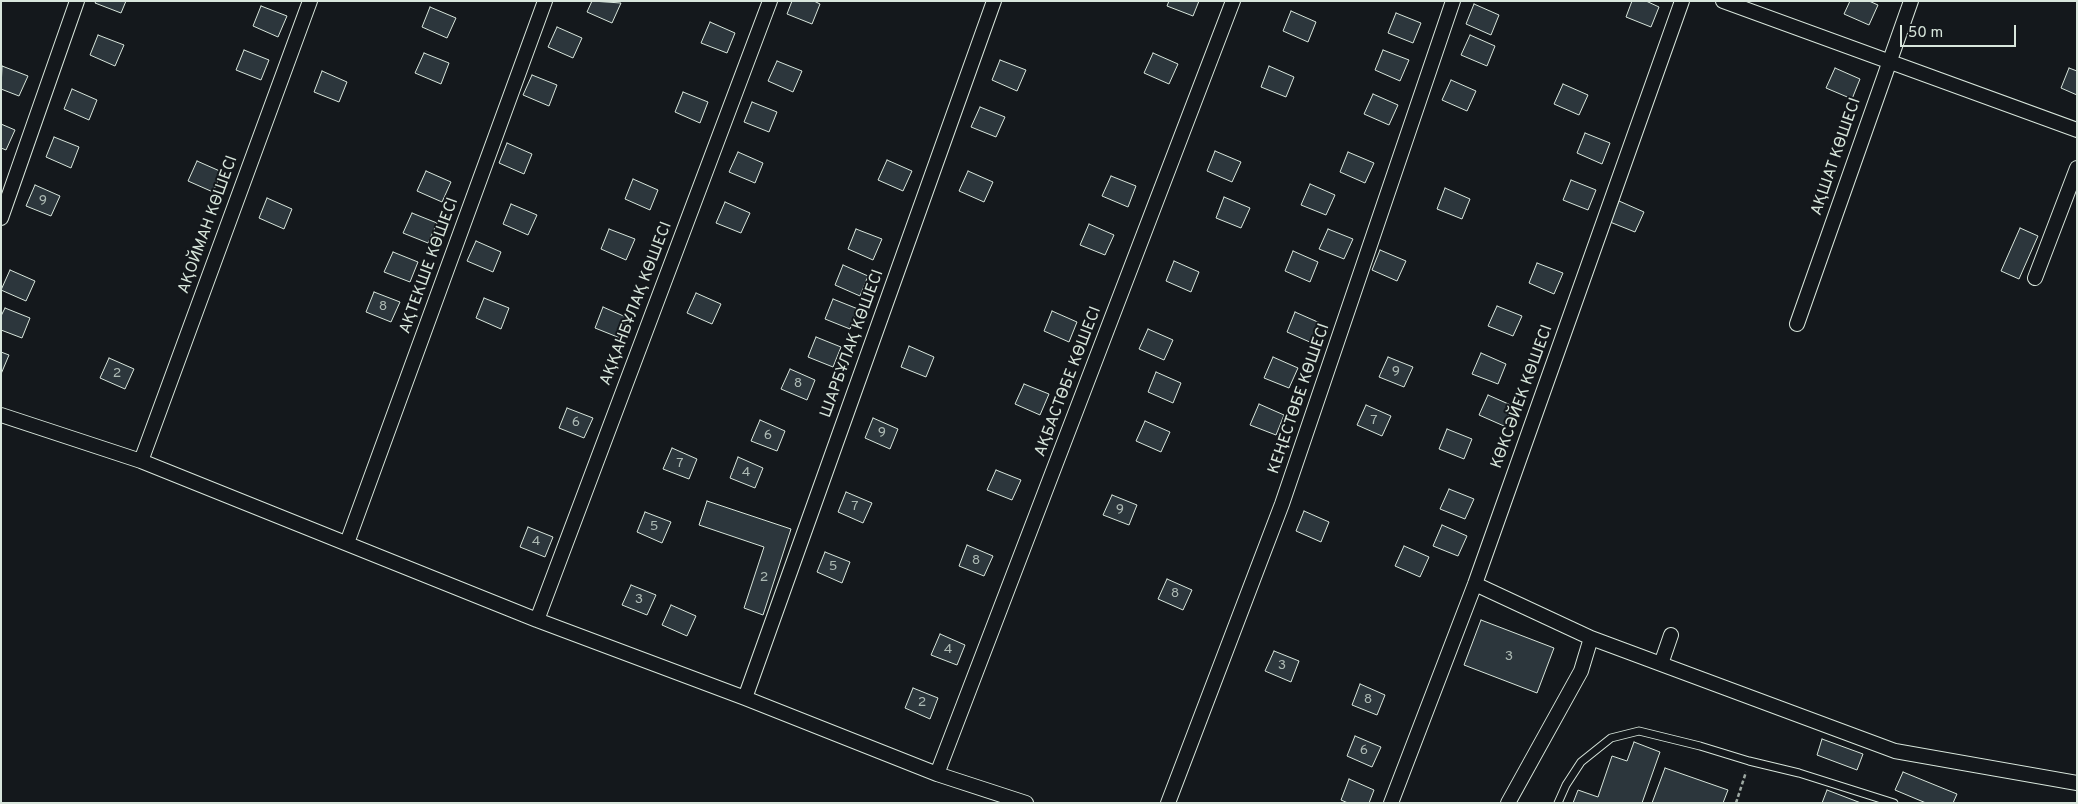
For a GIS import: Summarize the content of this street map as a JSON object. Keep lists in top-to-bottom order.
{
  "streets": {
    "street": [
      "АҚШАТ КӨШЕСІ",
      "АҚОЙМАН КӨШЕСІ",
      "АҚТЕКШЕ КӨШЕСІ",
      "АҚҚАНБҰЛАҚ КӨШЕСІ",
      "ШАРБҰЛАҚ КӨШЕСІ",
      "АҚБАСТӨБЕ КӨШЕСІ",
      "КӨКСӘЙЕК КӨШЕСІ",
      "КЕҢЕСТӨБЕ КӨШЕСІ"
    ]
  },
  "house_numbers": [
    "9",
    "8",
    "9",
    "2",
    "8",
    "7",
    "6",
    "9",
    "6",
    "7",
    "4",
    "7",
    "9",
    "5",
    "4",
    "8",
    "5",
    "2",
    "8",
    "3",
    "4",
    "3",
    "3",
    "8",
    "2",
    "6"
  ],
  "scale_bar": "50 m"
}
